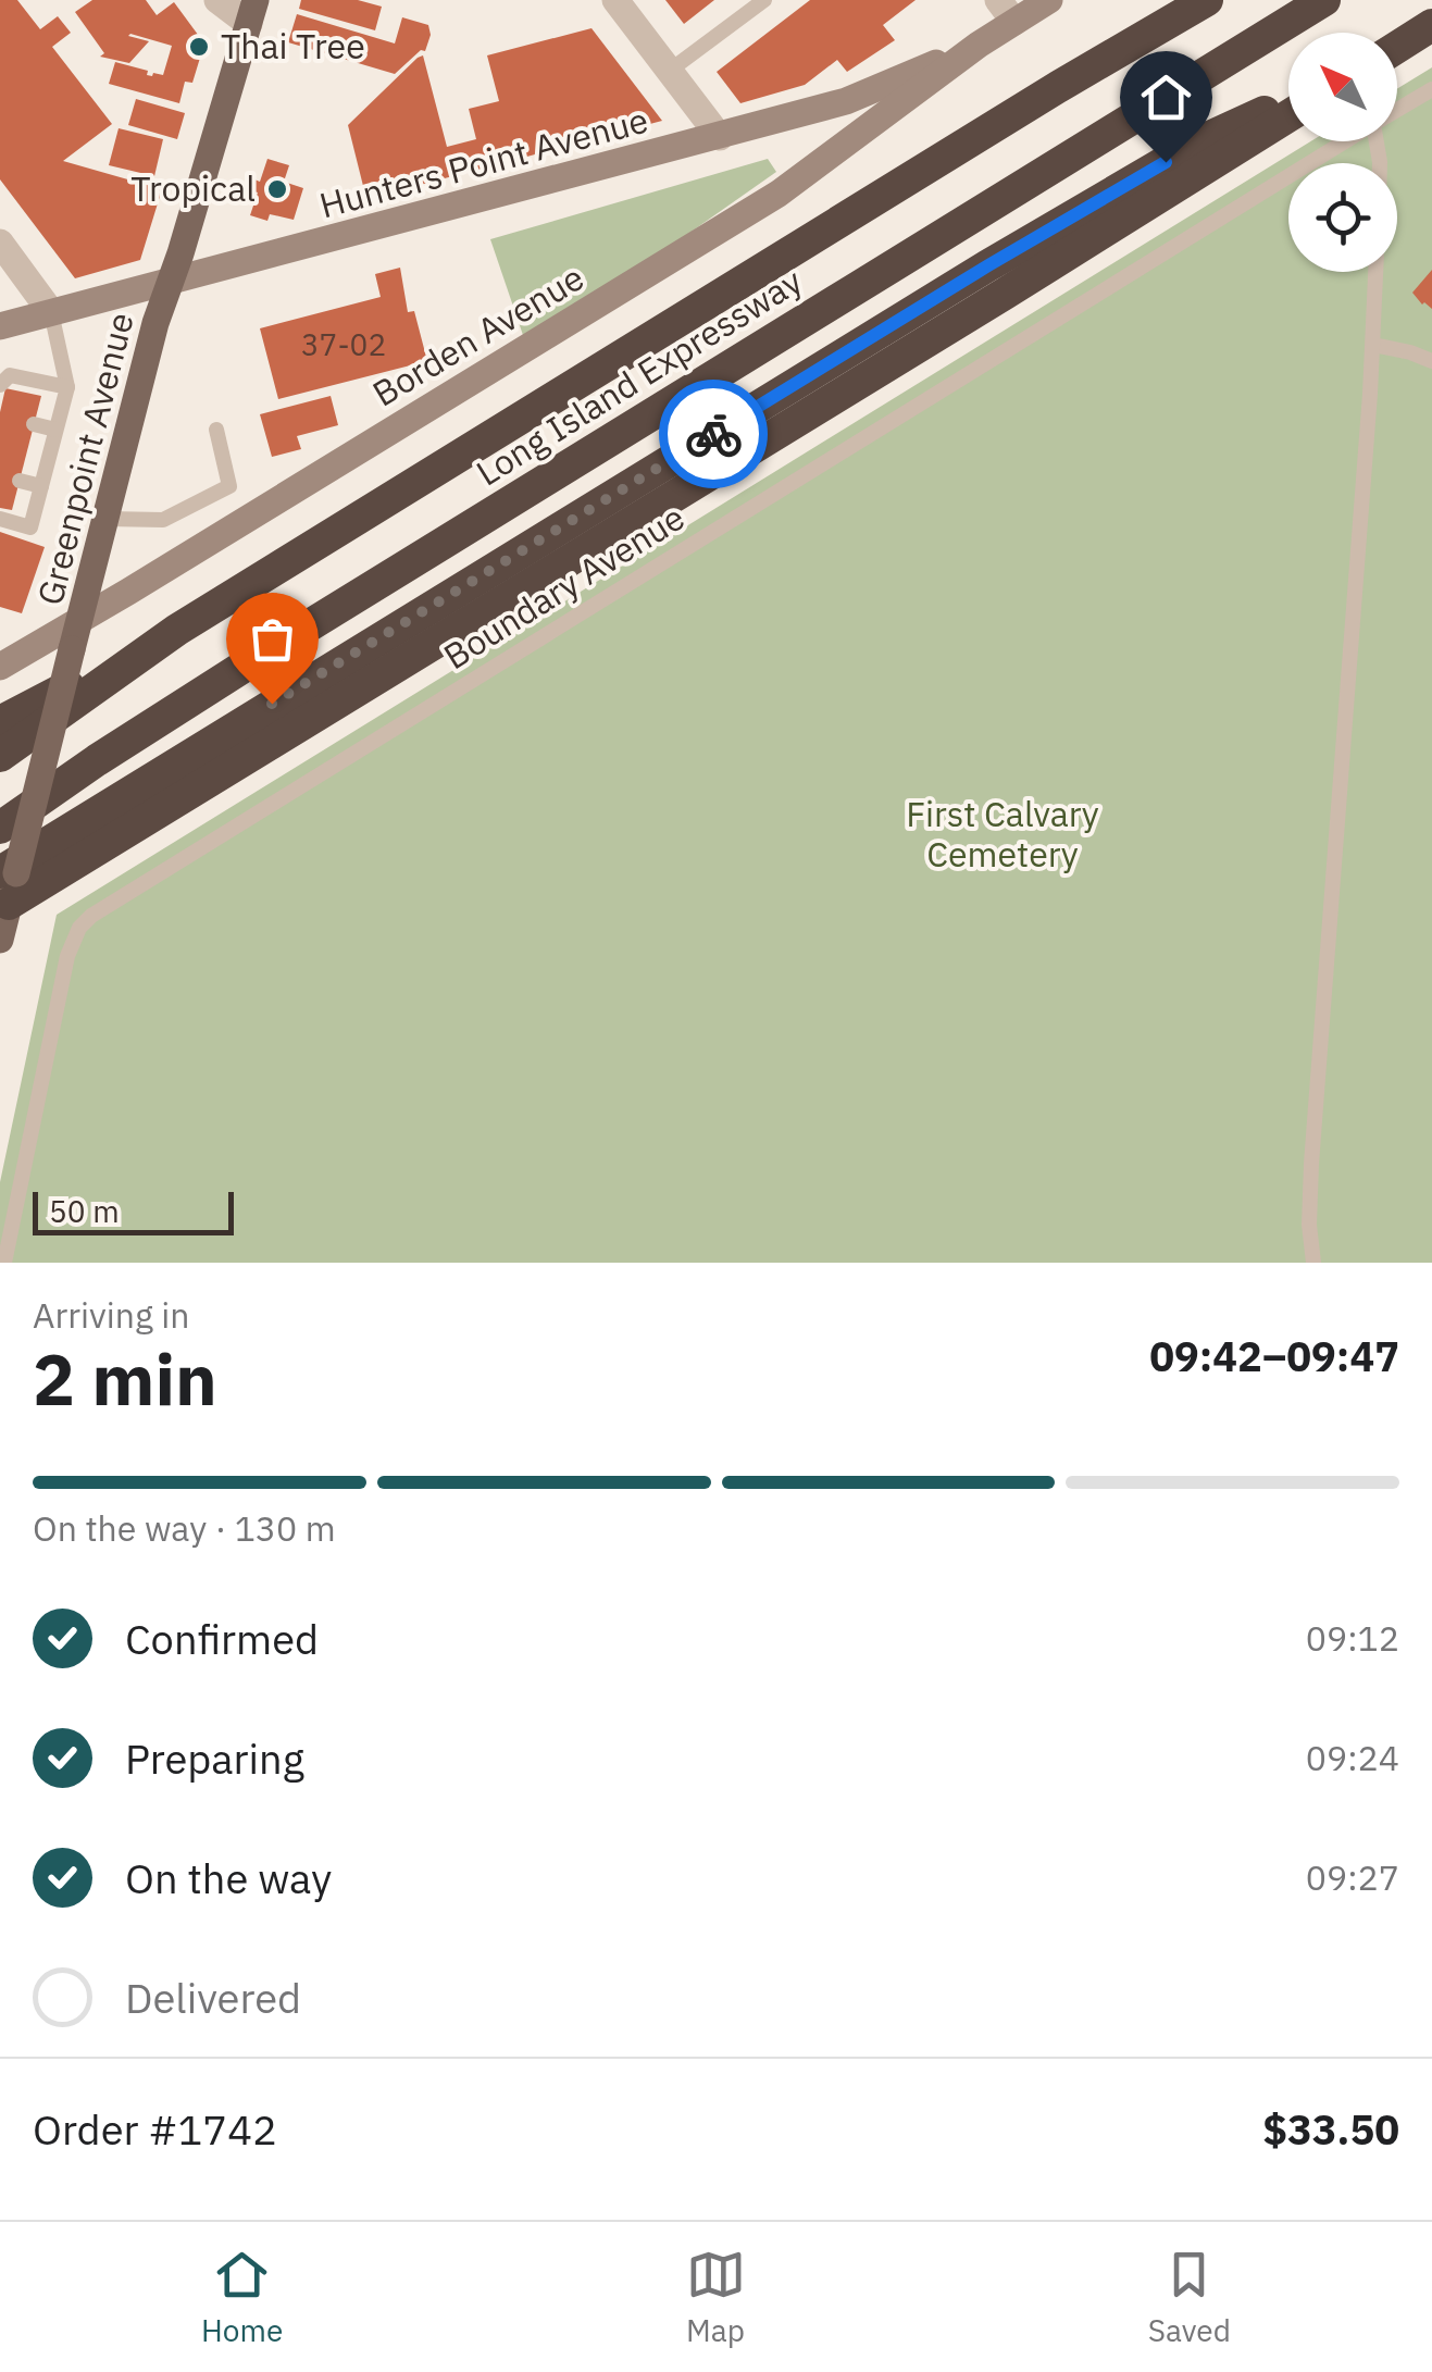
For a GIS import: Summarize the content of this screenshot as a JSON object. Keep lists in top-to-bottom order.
{
  "streets": {
    "highway": ["Long Island Expressway"],
    "main road": ["Hunters Point Avenue", "Borden Avenue", "Greenpoint Avenue"],
    "lane": ["Boundary Avenue"]
  },
  "crossings": [
    ["Hunters Point Avenue", "Borden Avenue"],
    ["Hunters Point Avenue", "Greenpoint Avenue"],
    ["Borden Avenue", "Greenpoint Avenue"]
  ],
  "parks": ["First Calvary Cemetery"],
  "places": ["Thai Tree", "Tropical"],
  "house_numbers": ["37-02"],
  "scale_bar": "50 m",
  "north": "top left",
  "page": {
    "scale": "50 m",
    "heading": ["2 min", "Arriving in", "09:42–09:47"],
    "panel": ["Order #1742", "$33.50"],
    "bar": "On the way · 130 m",
    "list": [
      ["Confirmed", "09:12"],
      ["Preparing", "09:24"],
      ["On the way", "09:27"],
      "Delivered"
    ],
    "tabs": ["Home", "Map", "Saved"]
  }
}
